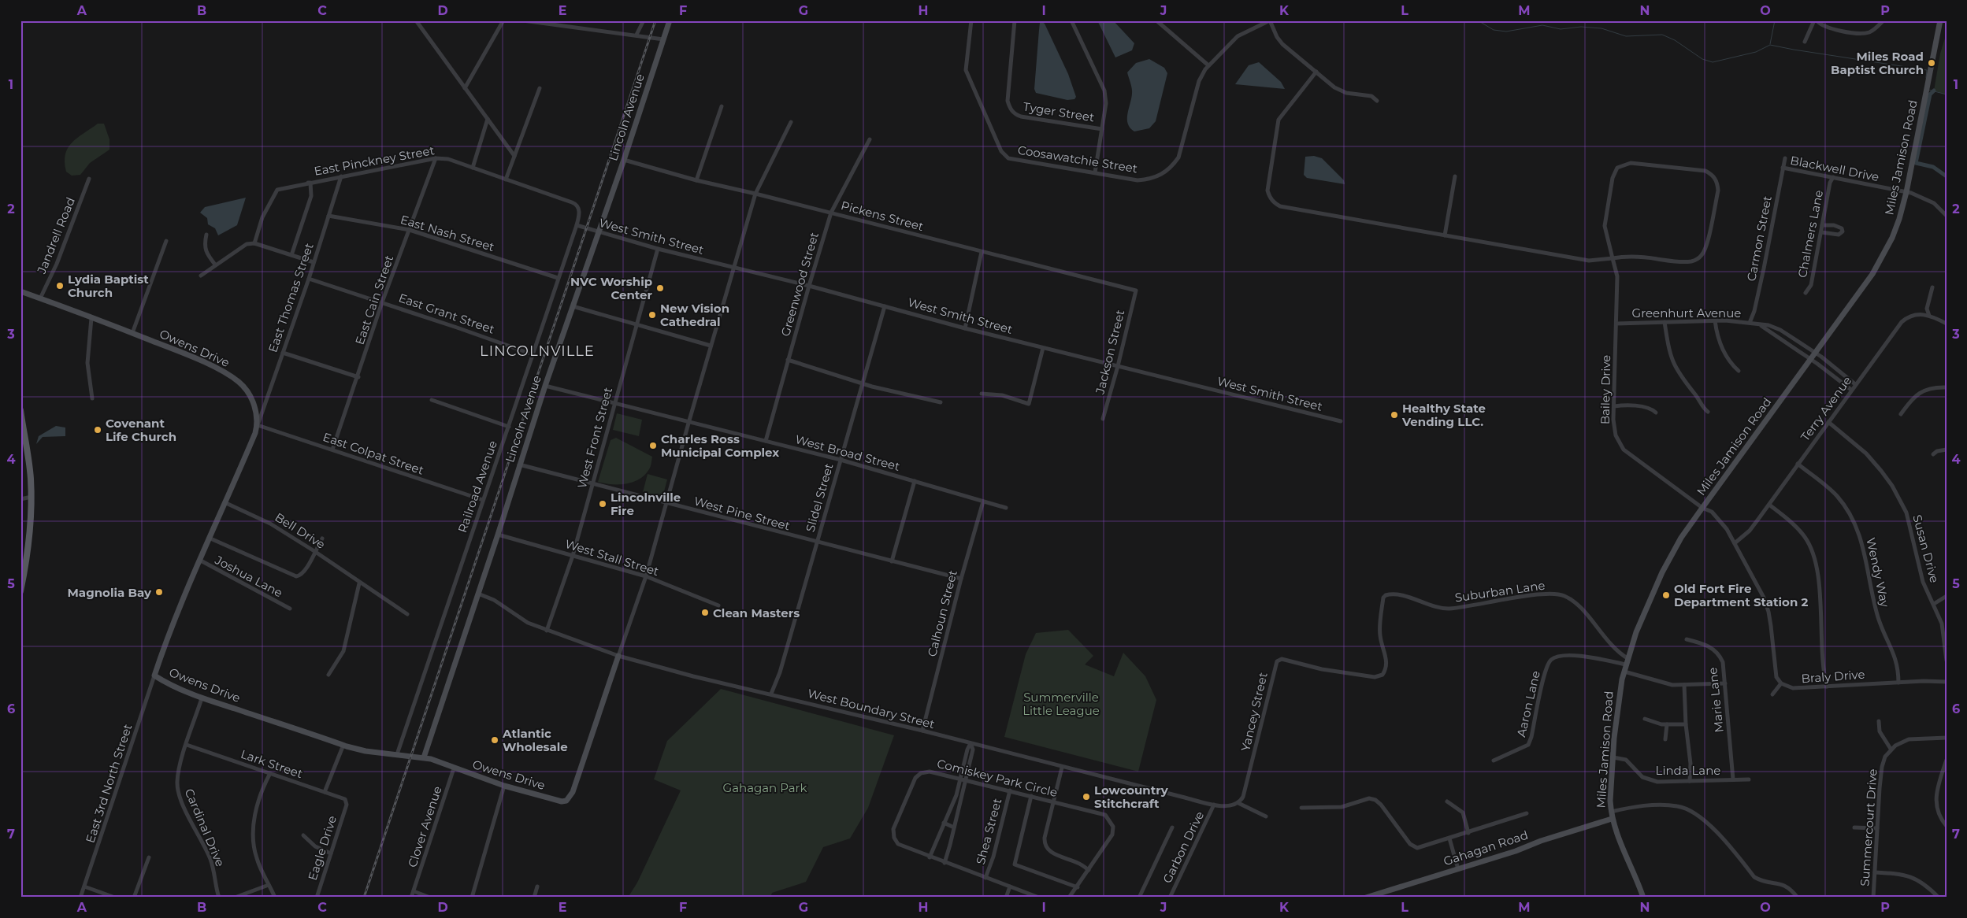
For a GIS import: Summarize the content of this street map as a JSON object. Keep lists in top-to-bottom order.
{
  "streets": {
    "street": [
      "Tyger Street",
      "Lincoln Avenue",
      "Miles Jamison Road",
      "Coosawatchie Street",
      "East Pinckney Street",
      "Blackwell Drive",
      "Pickens Street",
      "East Nash Street",
      "Chalmers Lane",
      "Jandrell Road",
      "West Smith Street",
      "Carmon Street",
      "Greenwood Street",
      "East Thomas Street",
      "East Cain Street",
      "Greenhurt Avenue",
      "East Grant Street",
      "Owens Drive",
      "Jackson Street",
      "Bailey Drive",
      "Terry Avenue",
      "West Front Street",
      "West Broad Street",
      "East Colpat Street",
      "Railroad Avenue",
      "Slidel Street",
      "West Pine Street",
      "Bell Drive",
      "Susan Drive",
      "West Stall Street",
      "Wendy Way",
      "Joshua Lane",
      "Suburban Lane",
      "Calhoun Street",
      "Braly Drive",
      "Marie Lane",
      "Aaron Lane",
      "West Boundary Street",
      "Yancey Street",
      "Lark Street",
      "Linda Lane",
      "Comiskey Park Circle",
      "East 3rd North Street",
      "Clover Avenue",
      "Cardinal Drive",
      "Summercourt Drive",
      "Shea Street",
      "Garbon Drive",
      "Eagle Drive",
      "Gahagan Road"
    ]
  },
  "crossings": [
    ["Lincoln Avenue", "Pickens Street"],
    ["Lincoln Avenue", "West Smith Street"],
    ["Lincoln Avenue", "Owens Drive"],
    ["Lincoln Avenue", "West Broad Street"],
    ["Lincoln Avenue", "West Pine Street"],
    ["Lincoln Avenue", "West Stall Street"],
    ["Lincoln Avenue", "West Boundary Street"],
    ["Miles Jamison Road", "Blackwell Drive"],
    ["Miles Jamison Road", "Greenhurt Avenue"],
    ["Miles Jamison Road", "Bailey Drive"],
    ["Miles Jamison Road", "Suburban Lane"],
    ["Miles Jamison Road", "Aaron Lane"],
    ["Miles Jamison Road", "Linda Lane"],
    ["Miles Jamison Road", "Gahagan Road"],
    ["East Pinckney Street", "West Smith Street"],
    ["East Pinckney Street", "East Thomas Street"],
    ["East Pinckney Street", "East Cain Street"],
    ["East Pinckney Street", "Railroad Avenue"],
    ["Blackwell Drive", "Chalmers Lane"],
    ["Blackwell Drive", "Carmon Street"],
    ["Pickens Street", "Greenwood Street"],
    ["Pickens Street", "Jackson Street"],
    ["East Nash Street", "East Thomas Street"],
    ["East Nash Street", "East Cain Street"],
    ["East Nash Street", "Railroad Avenue"],
    ["Jandrell Road", "Owens Drive"],
    ["West Smith Street", "Greenwood Street"],
    ["West Smith Street", "Jackson Street"],
    ["West Smith Street", "West Front Street"],
    ["West Smith Street", "Railroad Avenue"],
    ["West Smith Street", "Slidel Street"],
    ["Carmon Street", "Greenhurt Avenue"],
    ["Greenwood Street", "West Broad Street"],
    ["East Thomas Street", "East Grant Street"],
    ["East Thomas Street", "Owens Drive"],
    ["East Thomas Street", "East Colpat Street"],
    ["East Cain Street", "East Grant Street"],
    ["East Cain Street", "East Colpat Street"],
    ["Greenhurt Avenue", "Bailey Drive"],
    ["Greenhurt Avenue", "Terry Avenue"],
    ["East Grant Street", "Railroad Avenue"],
    ["Owens Drive", "East Colpat Street"],
    ["Owens Drive", "Railroad Avenue"],
    ["Owens Drive", "Bell Drive"],
    ["Owens Drive", "Joshua Lane"],
    ["Owens Drive", "West Boundary Street"],
    ["Owens Drive", "East 3rd North Street"],
    ["Owens Drive", "Clover Avenue"],
    ["Owens Drive", "Cardinal Drive"],
    ["Terry Avenue", "Susan Drive"],
    ["Terry Avenue", "Wendy Way"],
    ["West Front Street", "West Broad Street"],
    ["West Front Street", "West Pine Street"],
    ["West Front Street", "West Stall Street"],
    ["West Front Street", "West Boundary Street"],
    ["West Broad Street", "Slidel Street"],
    ["West Broad Street", "Calhoun Street"],
    ["East Colpat Street", "Railroad Avenue"],
    ["Slidel Street", "West Pine Street"],
    ["Slidel Street", "West Boundary Street"],
    ["West Pine Street", "Calhoun Street"],
    ["Wendy Way", "Braly Drive"],
    ["Suburban Lane", "Yancey Street"],
    ["Calhoun Street", "West Boundary Street"],
    ["Marie Lane", "Linda Lane"],
    ["West Boundary Street", "Yancey Street"],
    ["West Boundary Street", "Garbon Drive"],
    ["Lark Street", "Cardinal Drive"],
    ["Lark Street", "Eagle Drive"],
    ["Comiskey Park Circle", "Shea Street"]
  ],
  "districts": ["LINCOLNVILLE"],
  "parks": ["Summerville Little League", "Gahagan Park"],
  "places": [
    "Miles Road Baptist Church",
    "Lydia Baptist Church",
    "NVC Worship Center",
    "New Vision Cathedral",
    "Healthy State Vending LLC.",
    "Covenant Life Church",
    "Charles Ross Municipal Complex",
    "Lincolnville Fire",
    "Magnolia Bay",
    "Old Fort Fire Department Station 2",
    "Clean Masters",
    "Atlantic Wholesale",
    "Lowcountry Stitchcraft"
  ],
  "grid": {
    "columns": [
      "A",
      "B",
      "C",
      "D",
      "E",
      "F",
      "G",
      "H",
      "I",
      "J",
      "K",
      "L",
      "M",
      "N",
      "O",
      "P"
    ],
    "rows": [
      "1",
      "2",
      "3",
      "4",
      "5",
      "6",
      "7"
    ]
  }
}
